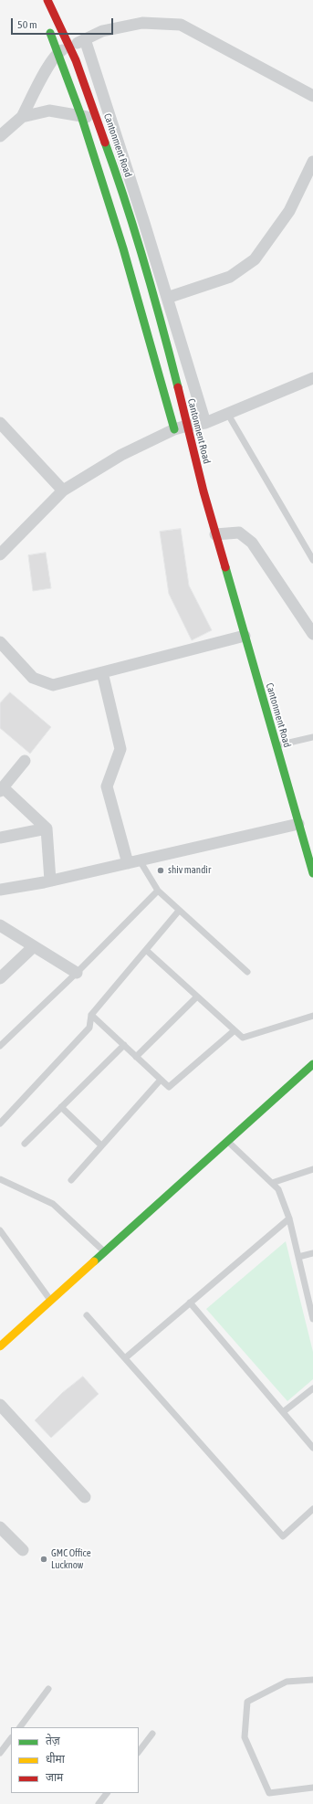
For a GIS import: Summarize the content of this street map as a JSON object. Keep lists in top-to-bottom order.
{
  "streets": {
    "street": ["Cantonment Road"]
  },
  "places": ["shiv mandir", "GMC Office Lucknow"],
  "legend": ["तेज़", "धीमा", "जाम"],
  "scale_bar": "50 m"
}
